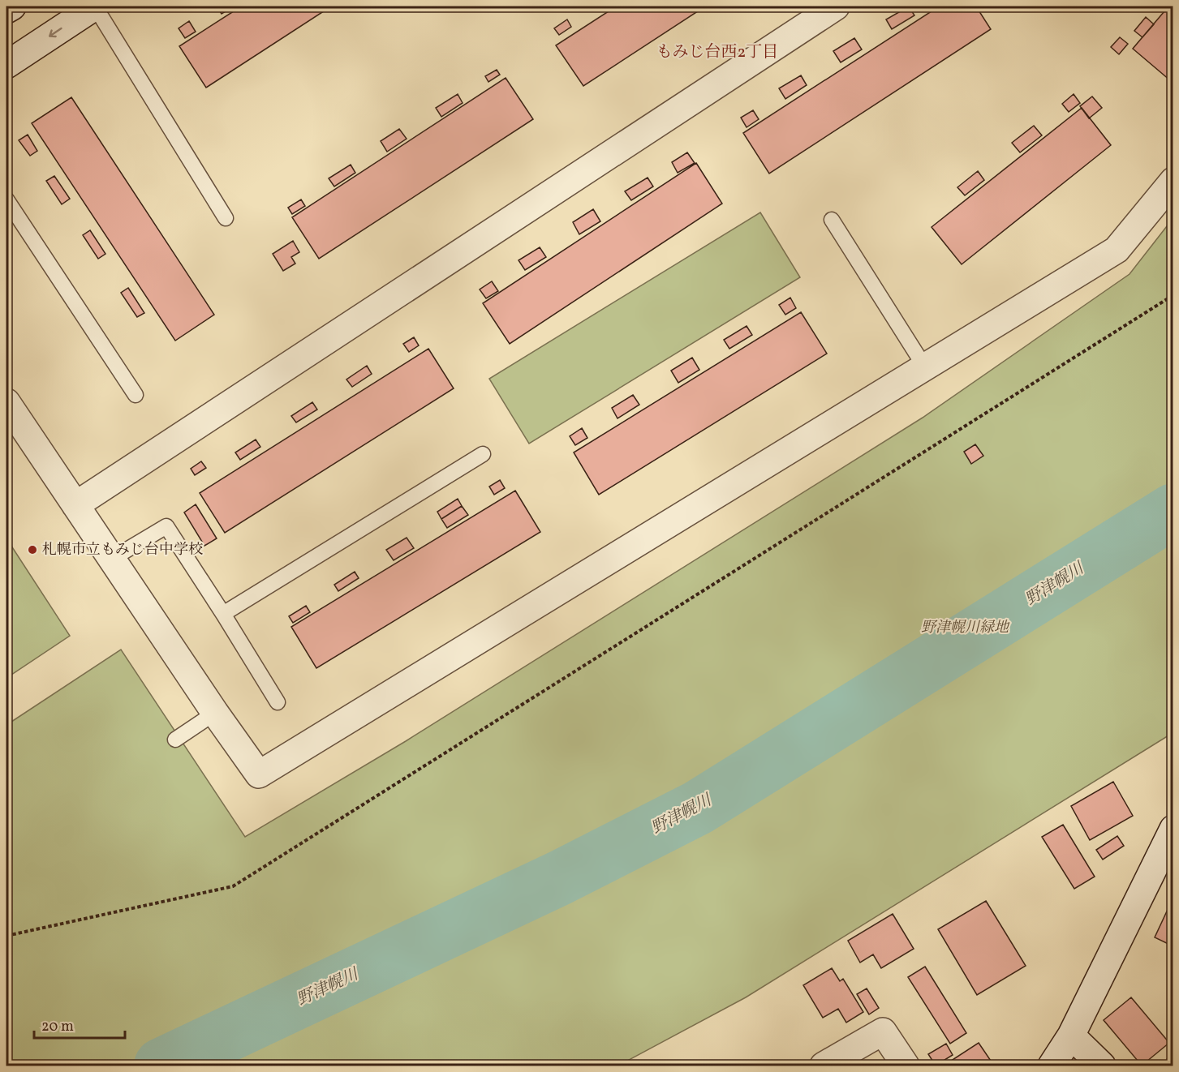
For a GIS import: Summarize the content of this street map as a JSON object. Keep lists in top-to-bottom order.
{
  "districts": ["もみじ台西2丁目"],
  "water": ["野津幌川"],
  "parks": ["野津幌川緑地"],
  "places": ["札幌市立もみじ台中学校"],
  "scale_bar": "20 m"
}
